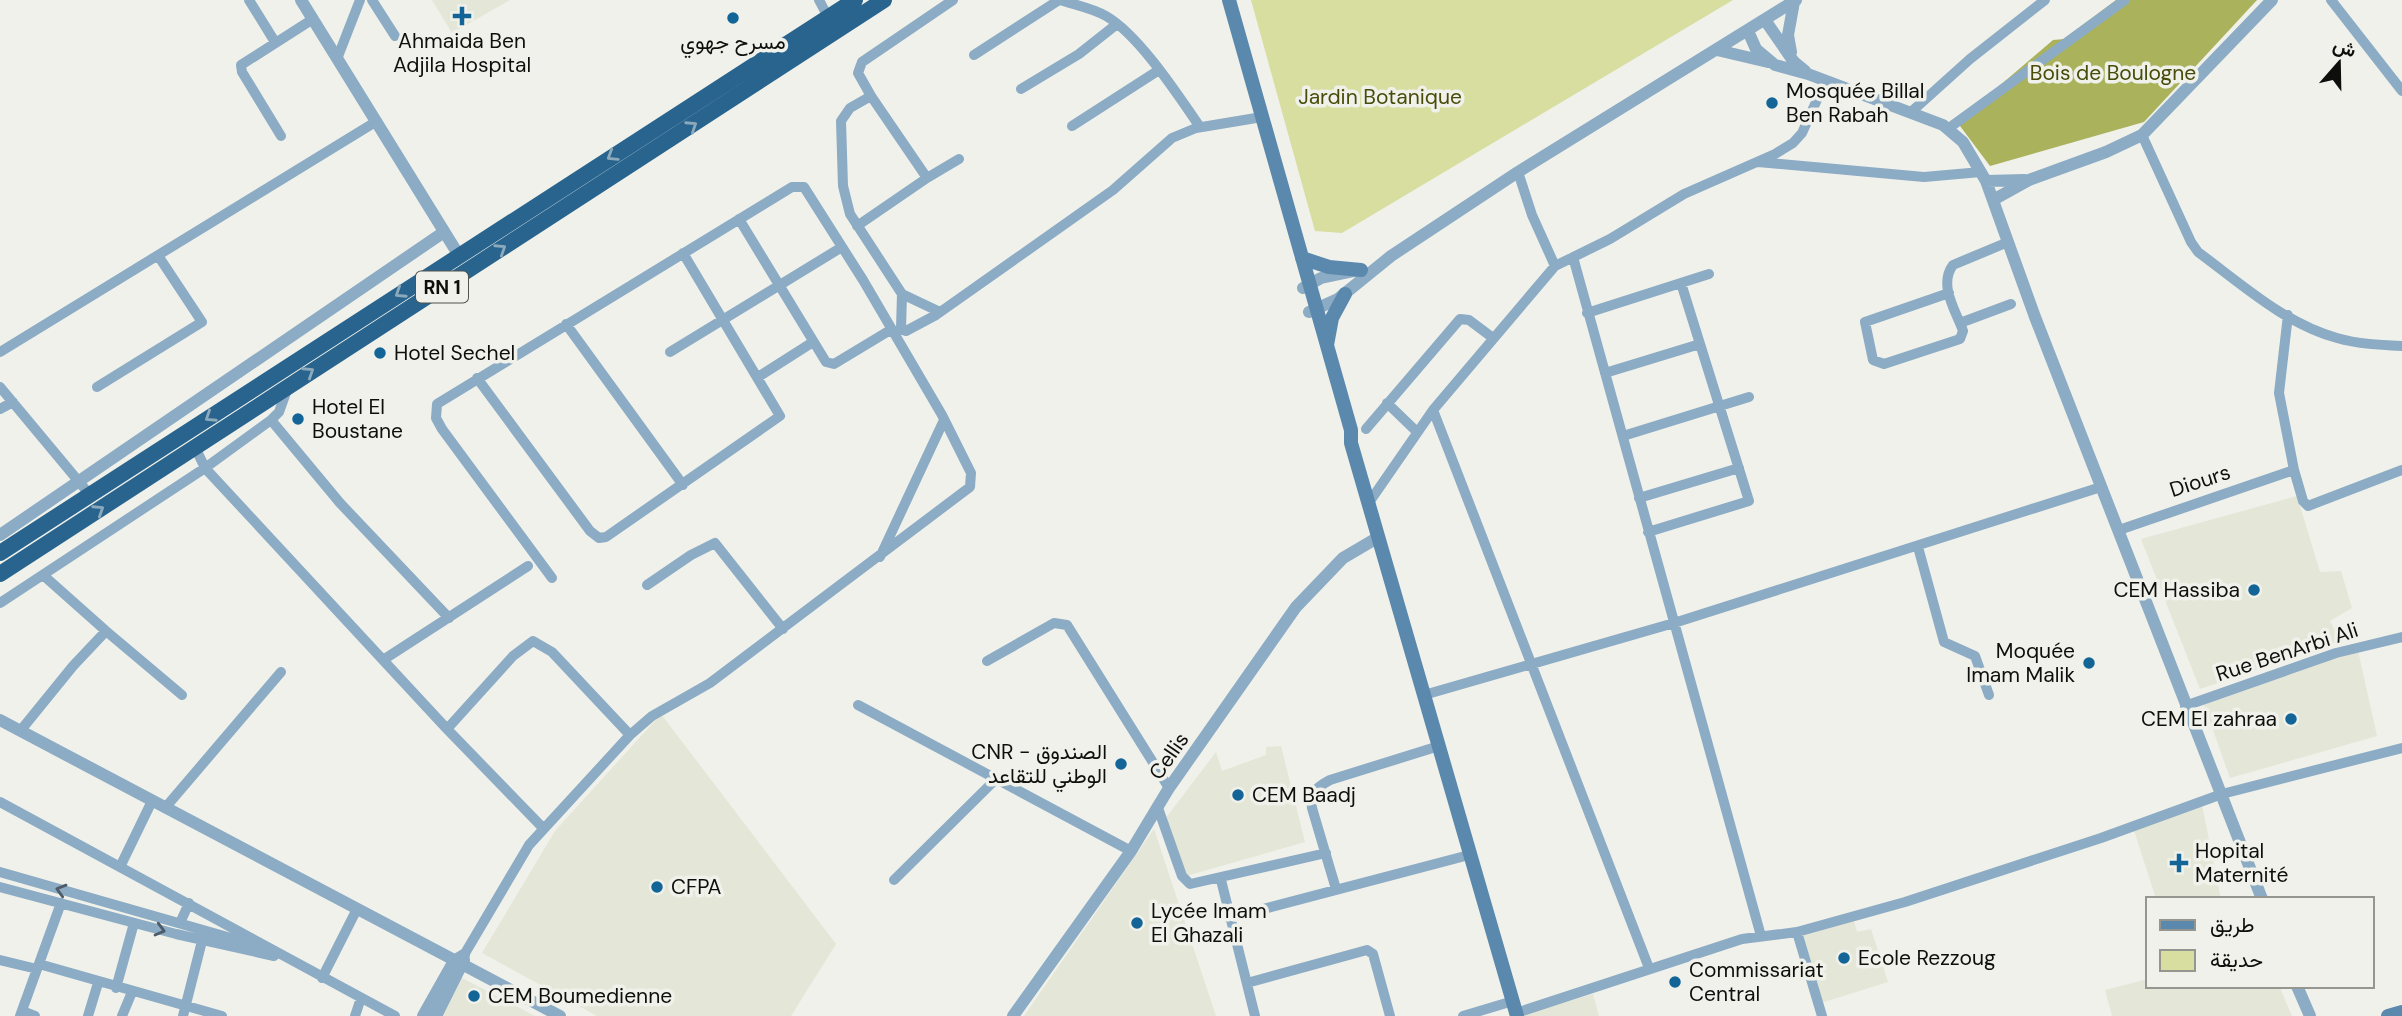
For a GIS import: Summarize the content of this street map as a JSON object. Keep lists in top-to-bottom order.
{
  "streets": {
    "highway": ["RN 1"],
    "street": ["Diours", "Rue BenArbi Ali", "Cellis"]
  },
  "parks": ["Bois de Boulogne", "Jardin Botanique"],
  "places": {
    "health": ["Ahmaida Ben Adjila Hospital", "Hopital Maternité"],
    "other": [
      "مسرح جهوي",
      "Mosquée Billal Ben Rabah",
      "Hotel Sechel",
      "Hotel El Boustane",
      "CEM Hassiba",
      "Moquée Imam Malik",
      "CEM El zahraa",
      "CNR - الصندوق الوطني للتقاعد",
      "CEM Baadj",
      "CFPA",
      "Lycée Imam El Ghazali",
      "Ecole Rezzoug",
      "Commissariat Central",
      "CEM Boumedienne"
    ]
  },
  "legend": ["طريق", "حديقة"],
  "north": "top"
}
